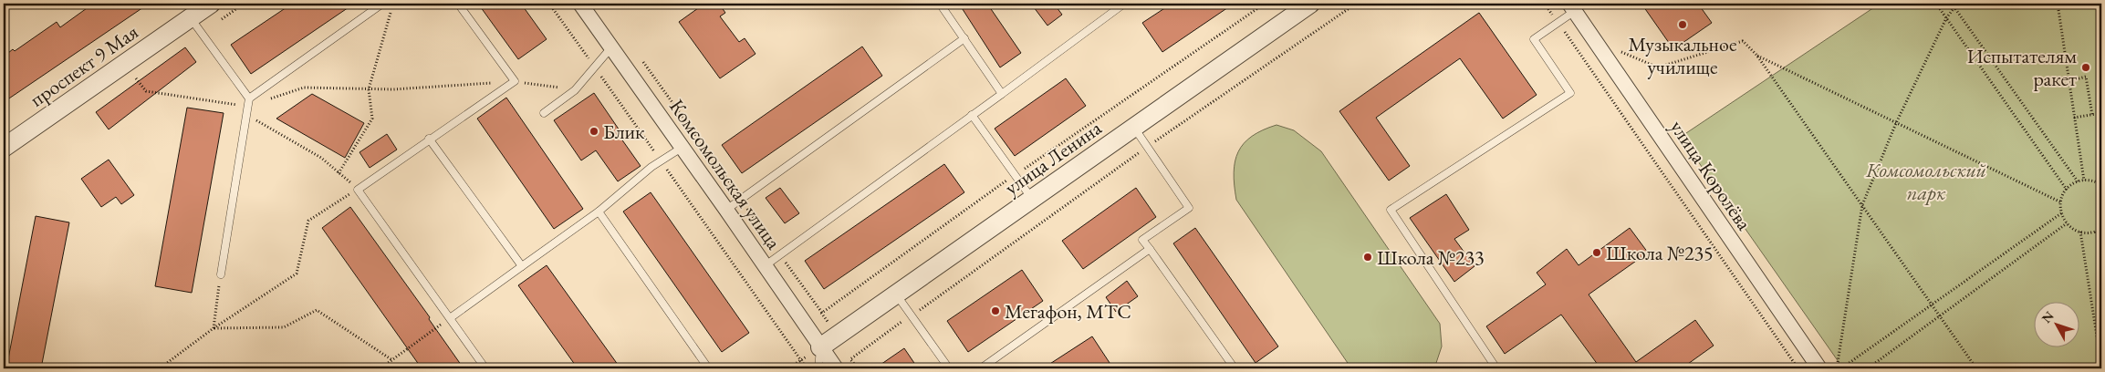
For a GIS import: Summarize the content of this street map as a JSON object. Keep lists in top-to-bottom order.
{
  "streets": {
    "street": [
      "проспект 9 Мая",
      "улица Ленина",
      "Комсомольская улица",
      "улица Королёва"
    ]
  },
  "crossings": [
    ["улица Ленина", "Комсомольская улица"]
  ],
  "parks": ["Комсомольский парк"],
  "places": [
    "Музыкальное училище",
    "Испытателям ракет",
    "Блик",
    "Школа №235",
    "Школа №233",
    "Мегафон, МТС"
  ],
  "north": "top left"
}
